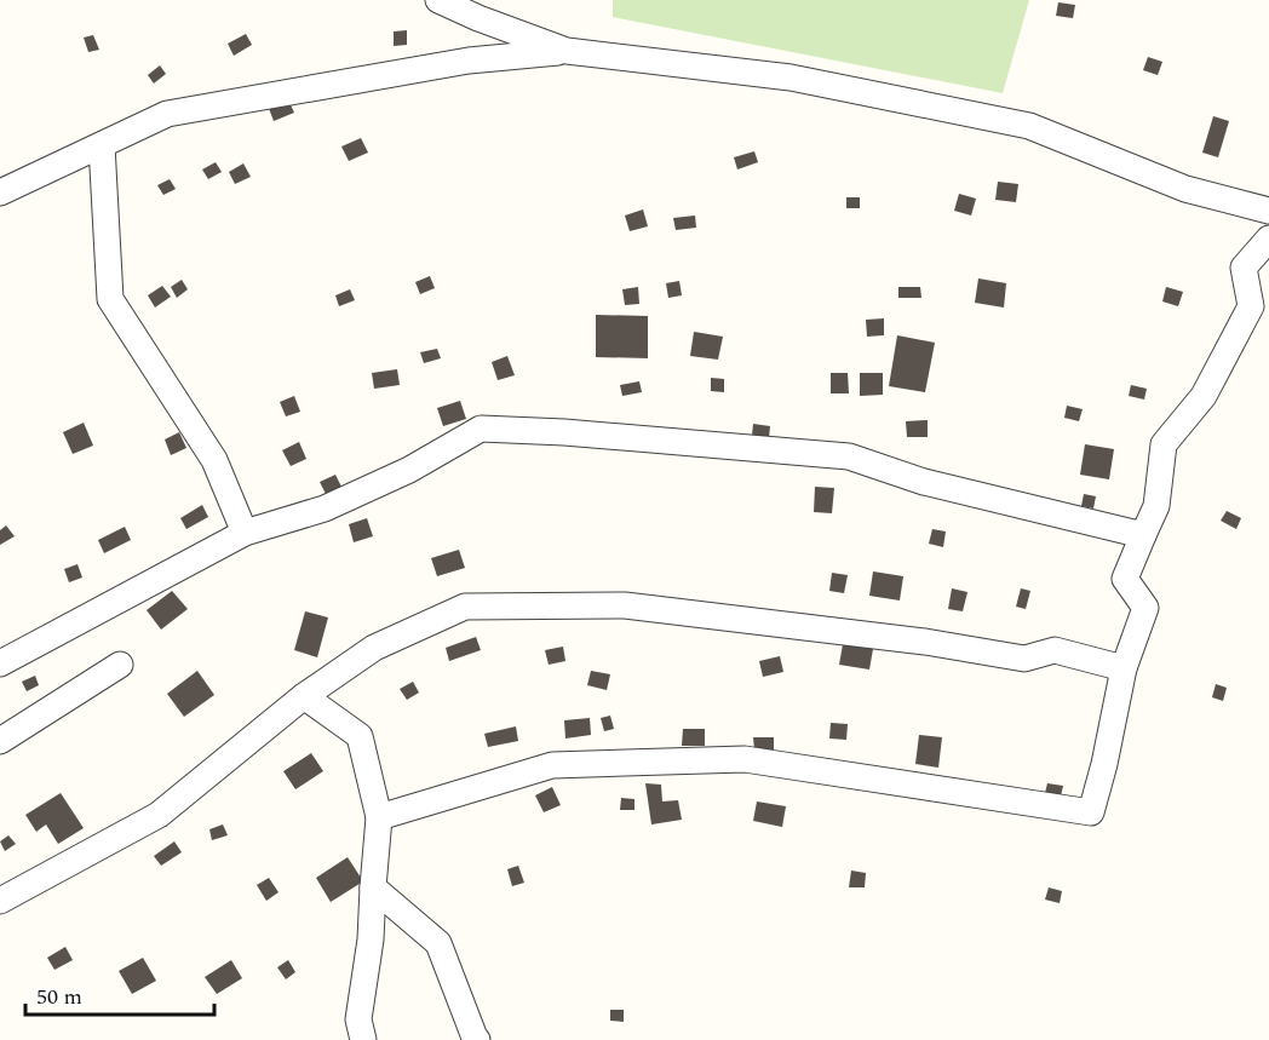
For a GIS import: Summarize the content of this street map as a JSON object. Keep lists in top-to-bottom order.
{
  "scale_bar": "50 m"
}
